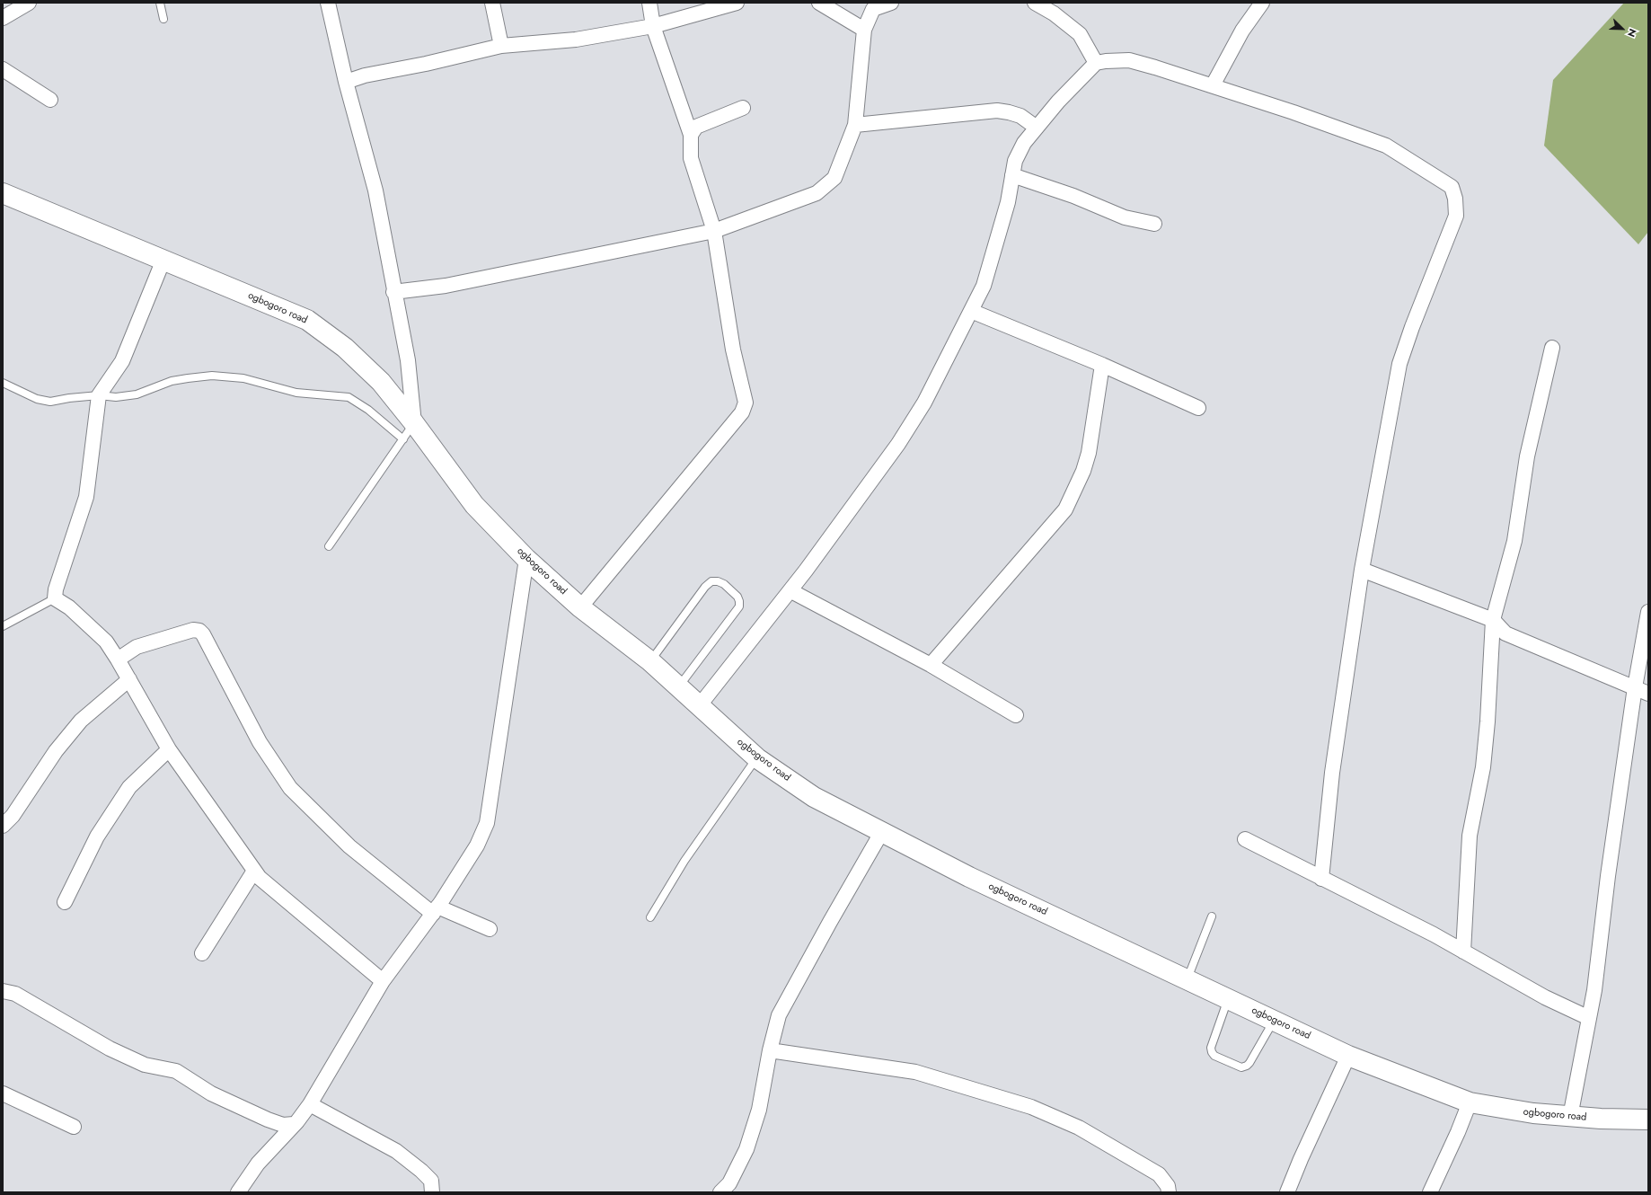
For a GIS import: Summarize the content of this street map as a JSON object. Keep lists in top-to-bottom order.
{
  "streets": {
    "street": ["ogbogoro road"]
  },
  "north": "bottom right"
}
